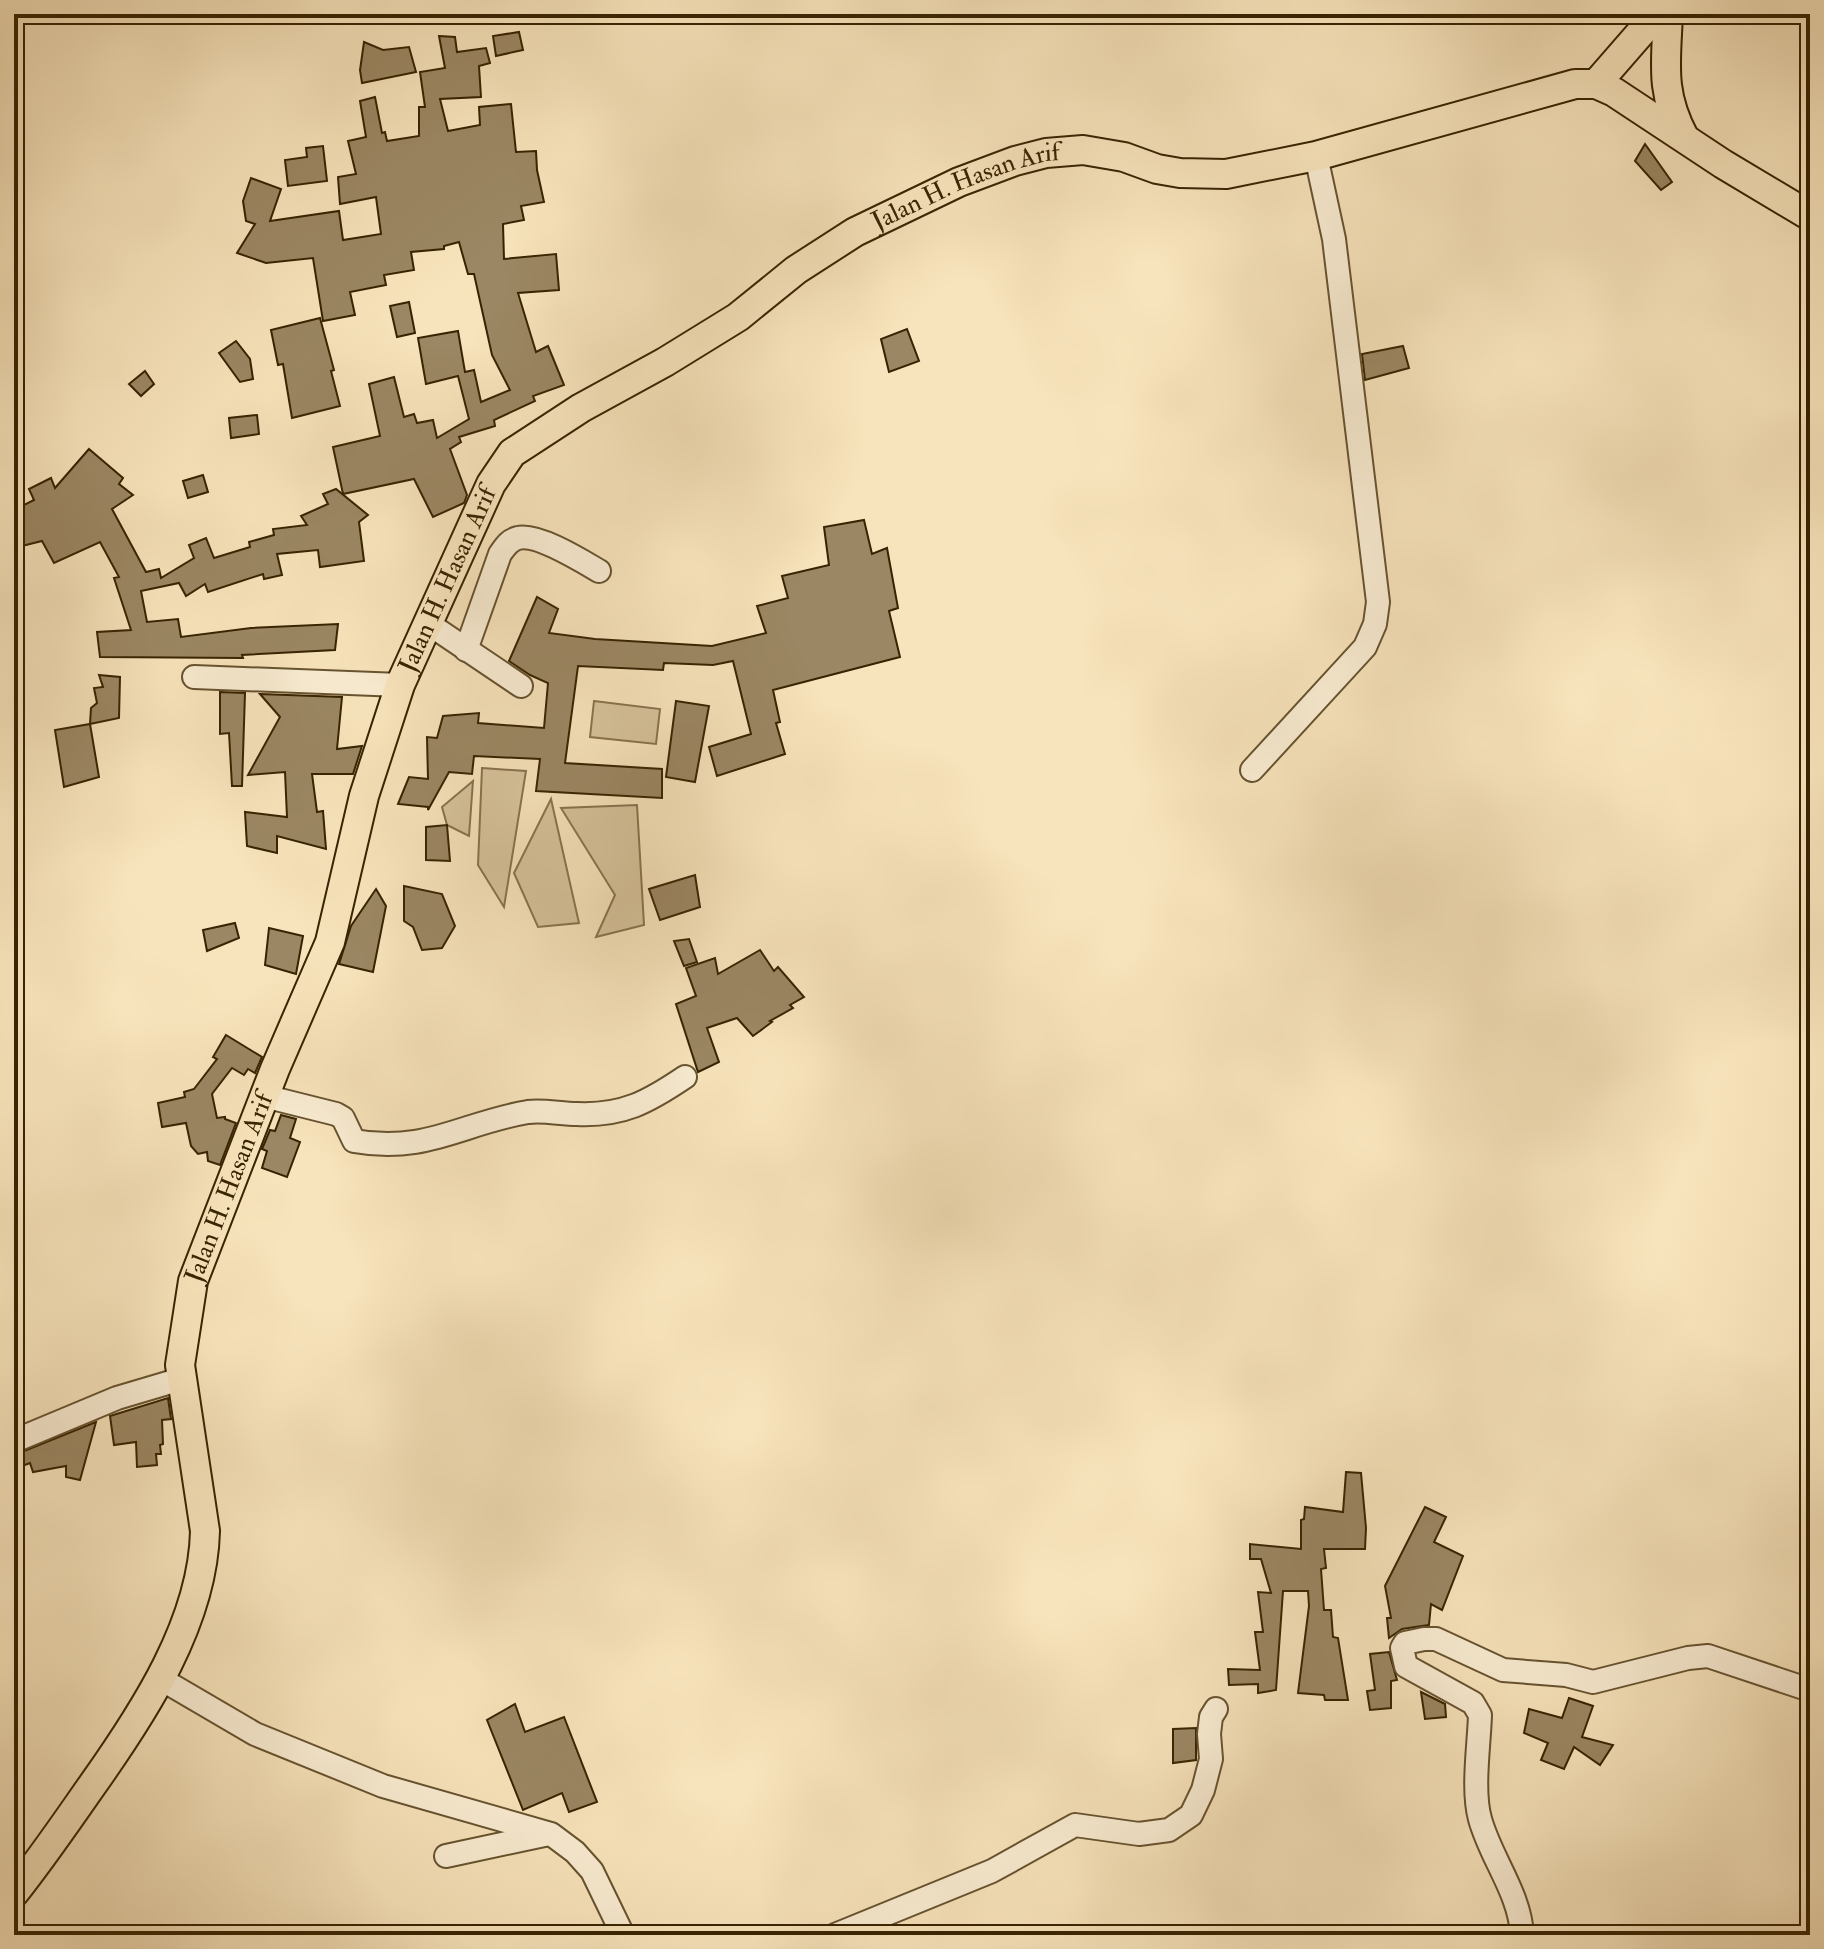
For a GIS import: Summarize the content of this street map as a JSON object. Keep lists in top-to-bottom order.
{
  "streets": {
    "main road": ["Jalan H. Hasan Arif"]
  }
}
